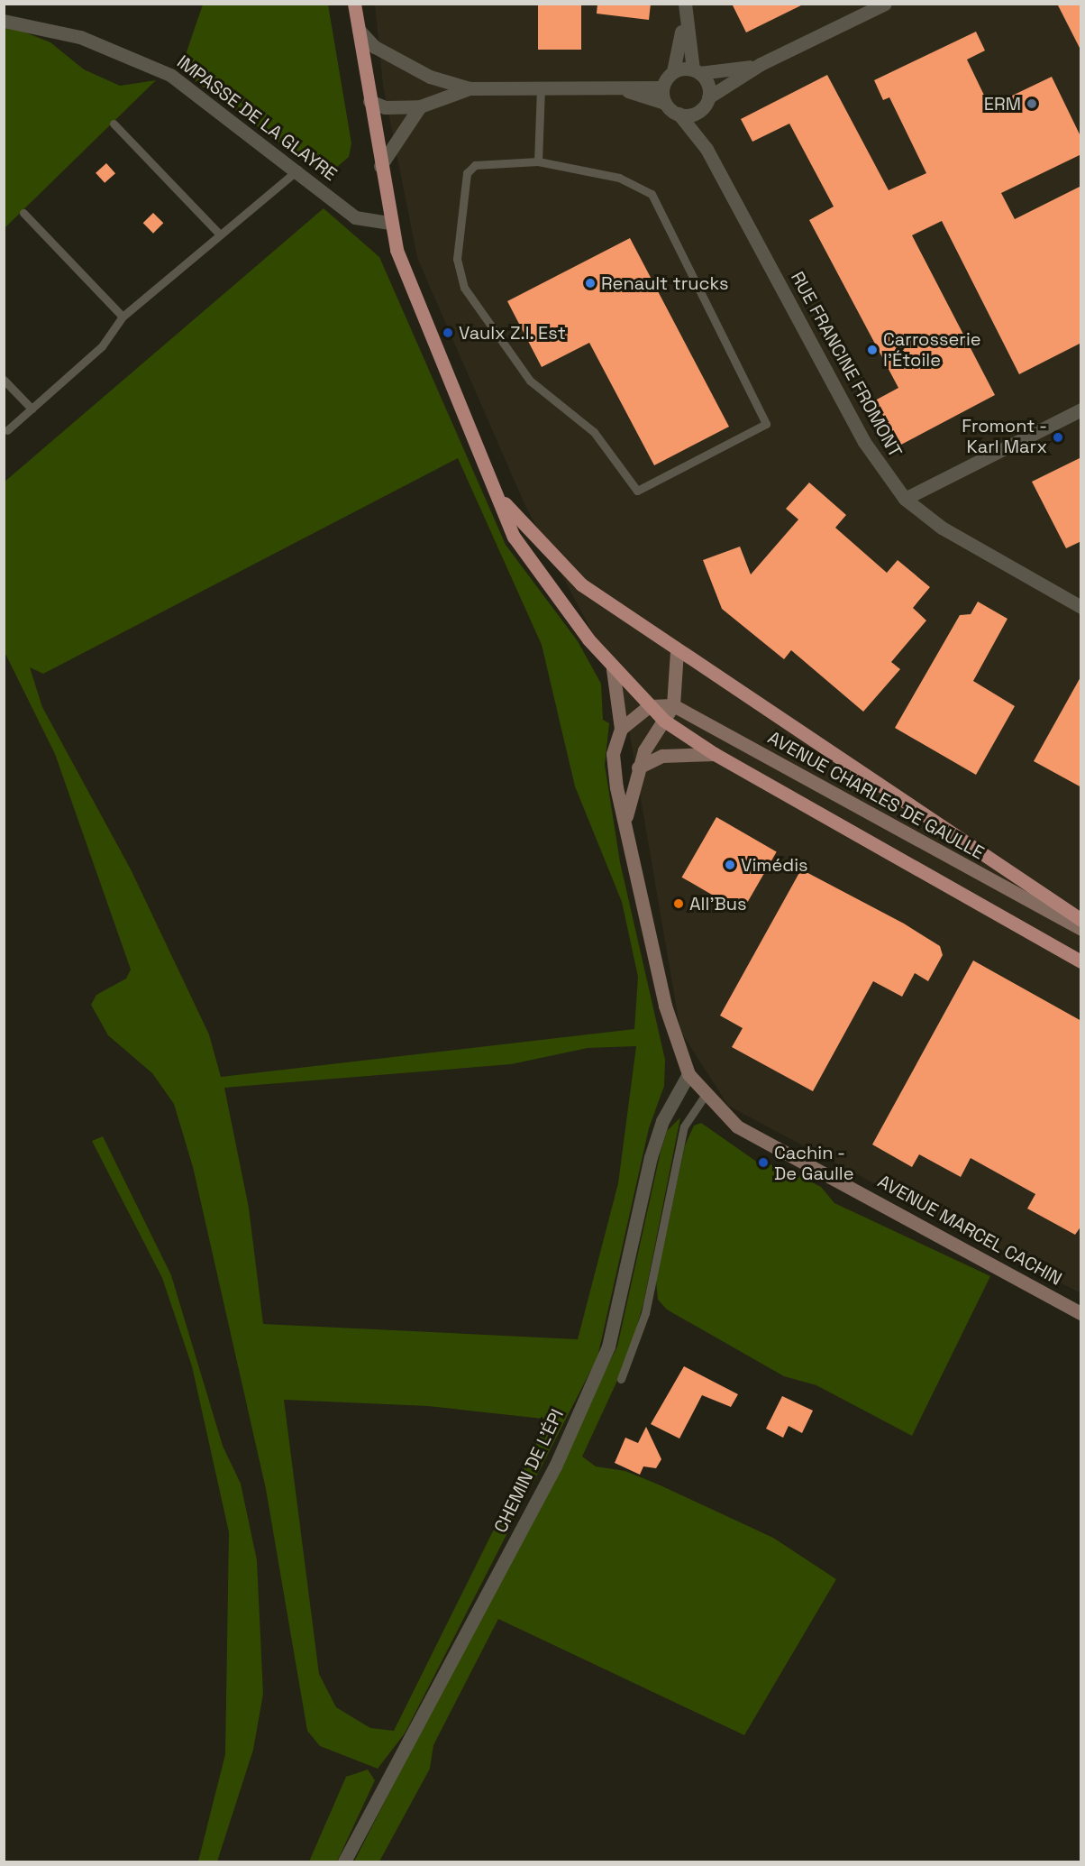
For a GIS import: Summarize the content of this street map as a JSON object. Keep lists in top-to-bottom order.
{
  "streets": {
    "main road": ["AVENUE CHARLES DE GAULLE"],
    "street": [
      "IMPASSE DE LA GLAYRE",
      "RUE FRANCINE FROMONT",
      "AVENUE MARCEL CACHIN",
      "CHEMIN DE L'ÉPI"
    ]
  },
  "crossings": [
    ["AVENUE CHARLES DE GAULLE", "AVENUE MARCEL CACHIN"],
    ["AVENUE MARCEL CACHIN", "CHEMIN DE L'ÉPI"]
  ],
  "places": [
    "ERM",
    "Renault trucks",
    "Vaulx Z.I. Est",
    "Carrosserie l'Étoile",
    "Fromont - Karl Marx",
    "Vimédis",
    "All'Bus",
    "Cachin - De Gaulle"
  ]
}
